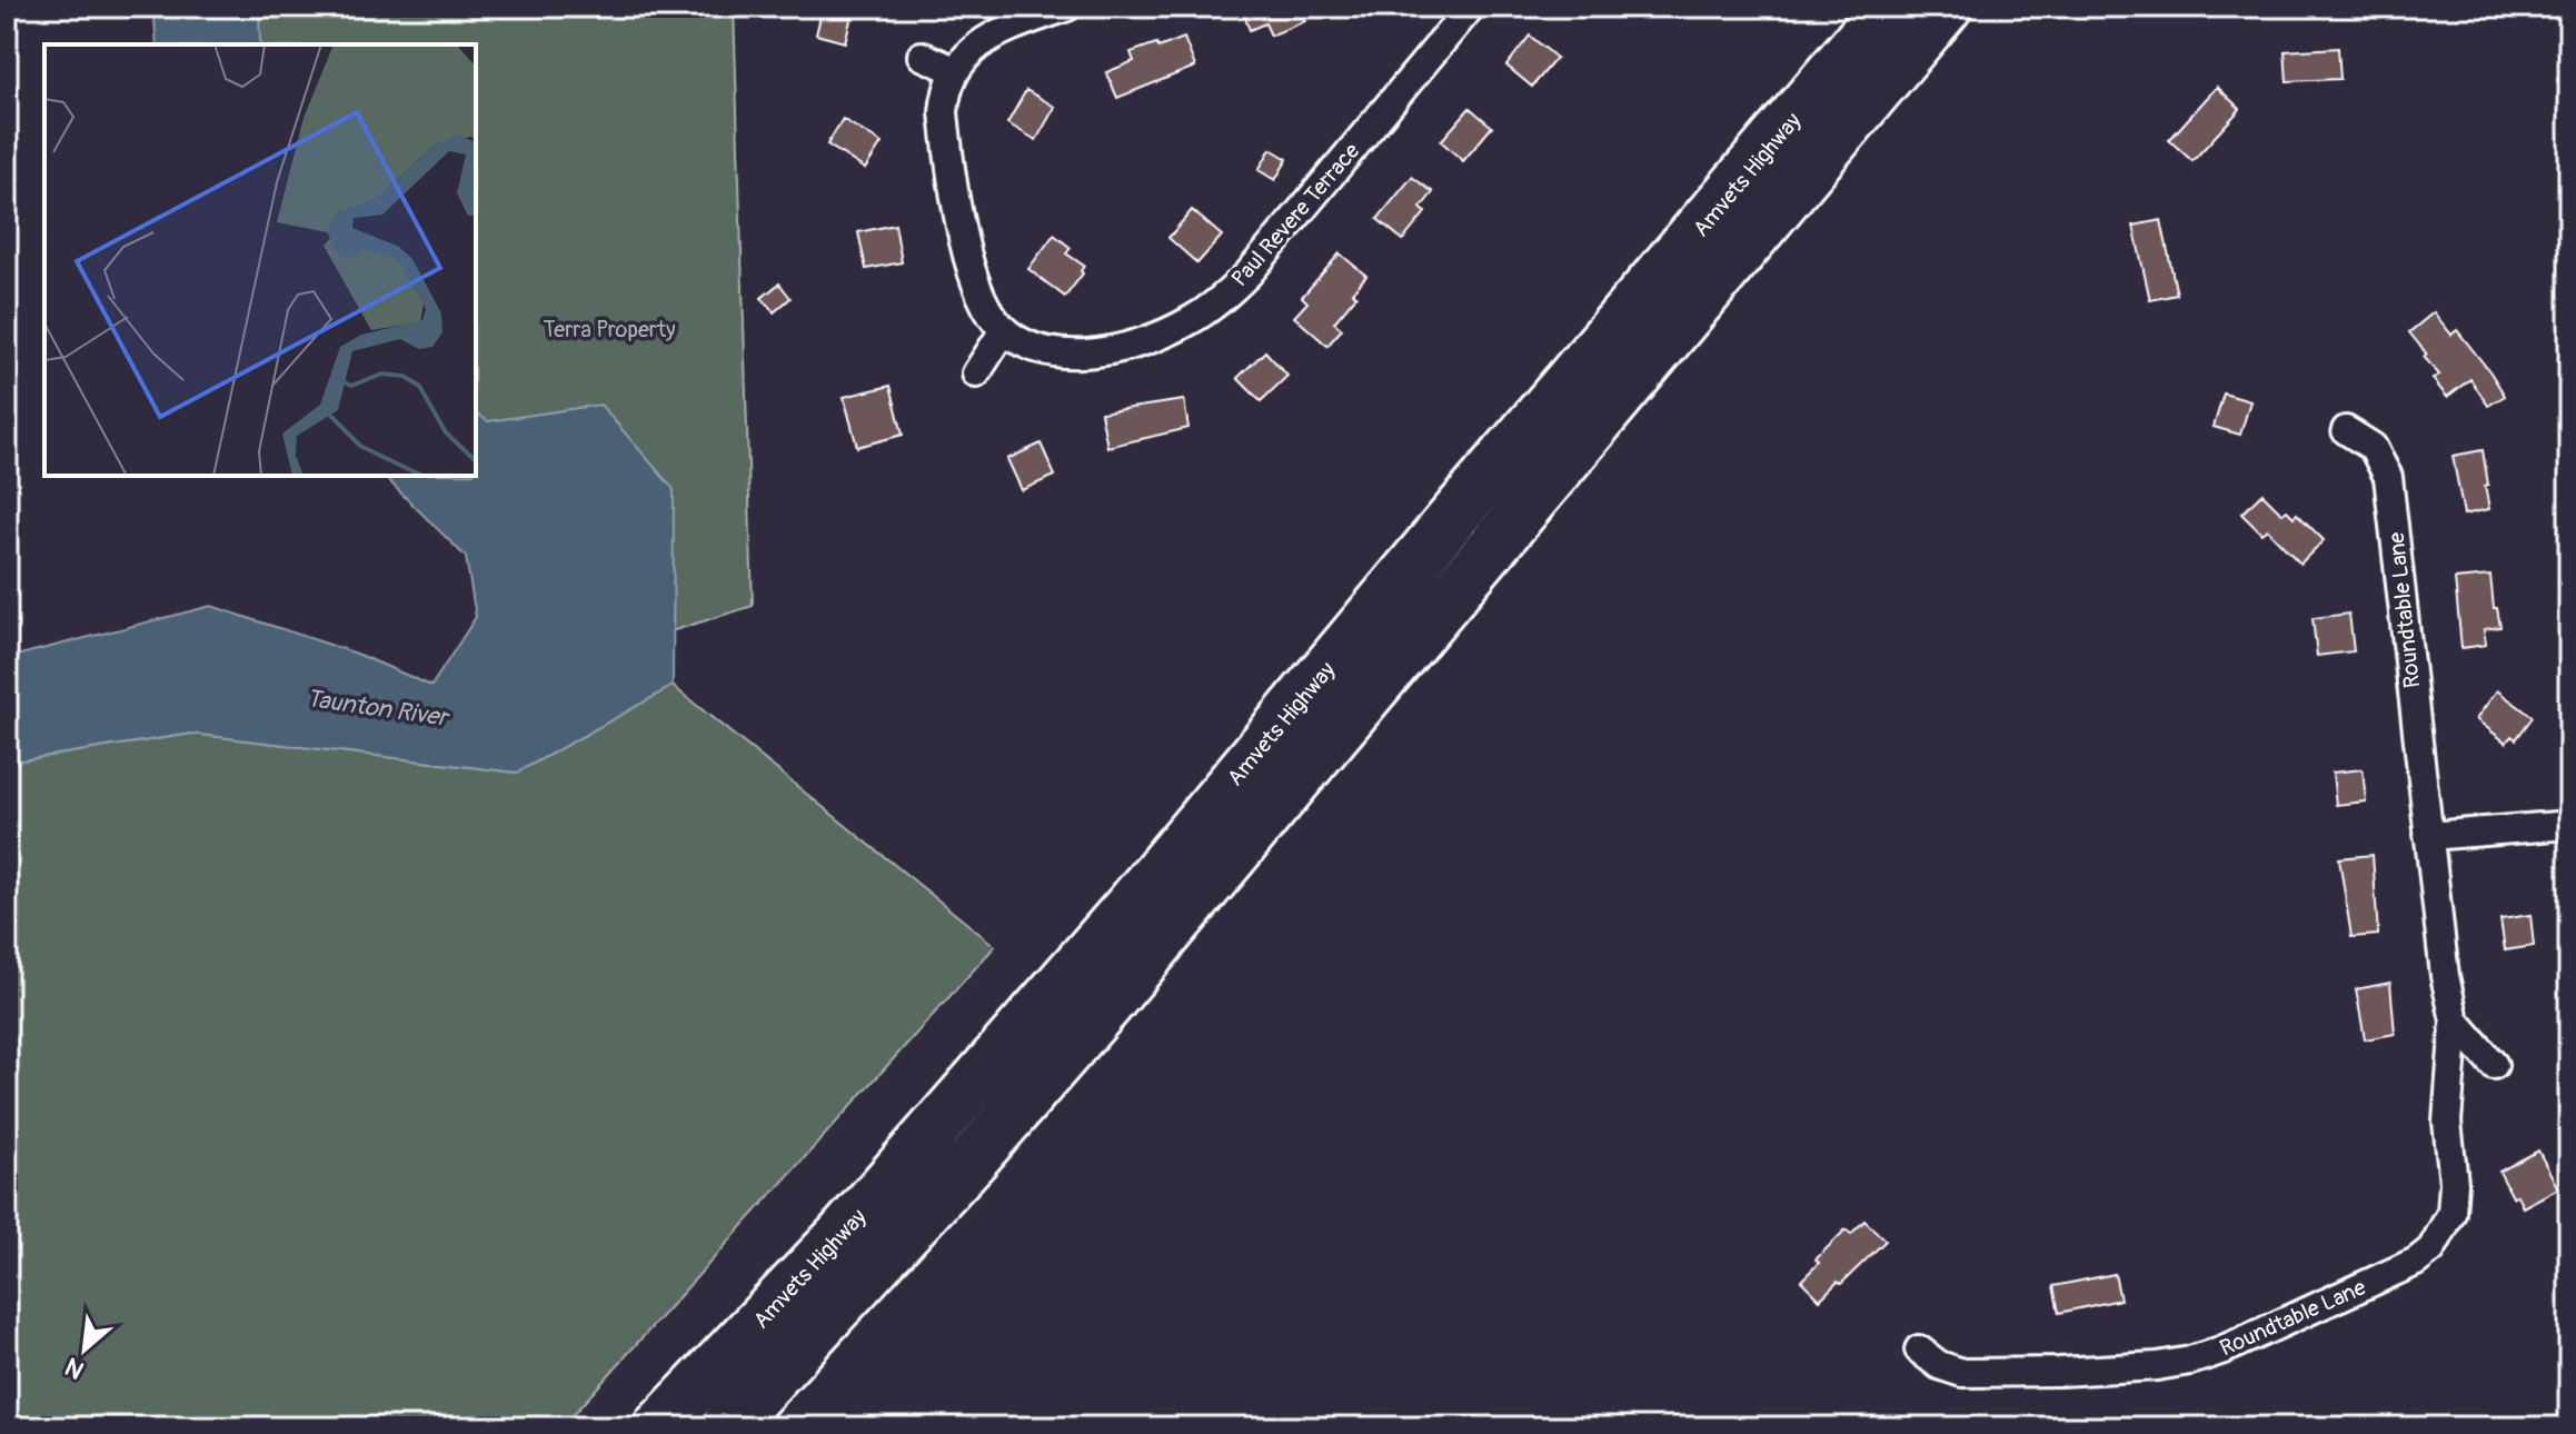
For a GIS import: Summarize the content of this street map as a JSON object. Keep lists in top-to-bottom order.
{
  "streets": {
    "highway": ["Amvets Highway"],
    "street": ["Paul Revere Terrace", "Roundtable Lane"]
  },
  "water": ["Taunton River"],
  "parks": ["Terra Property"],
  "north": "bottom left"
}
